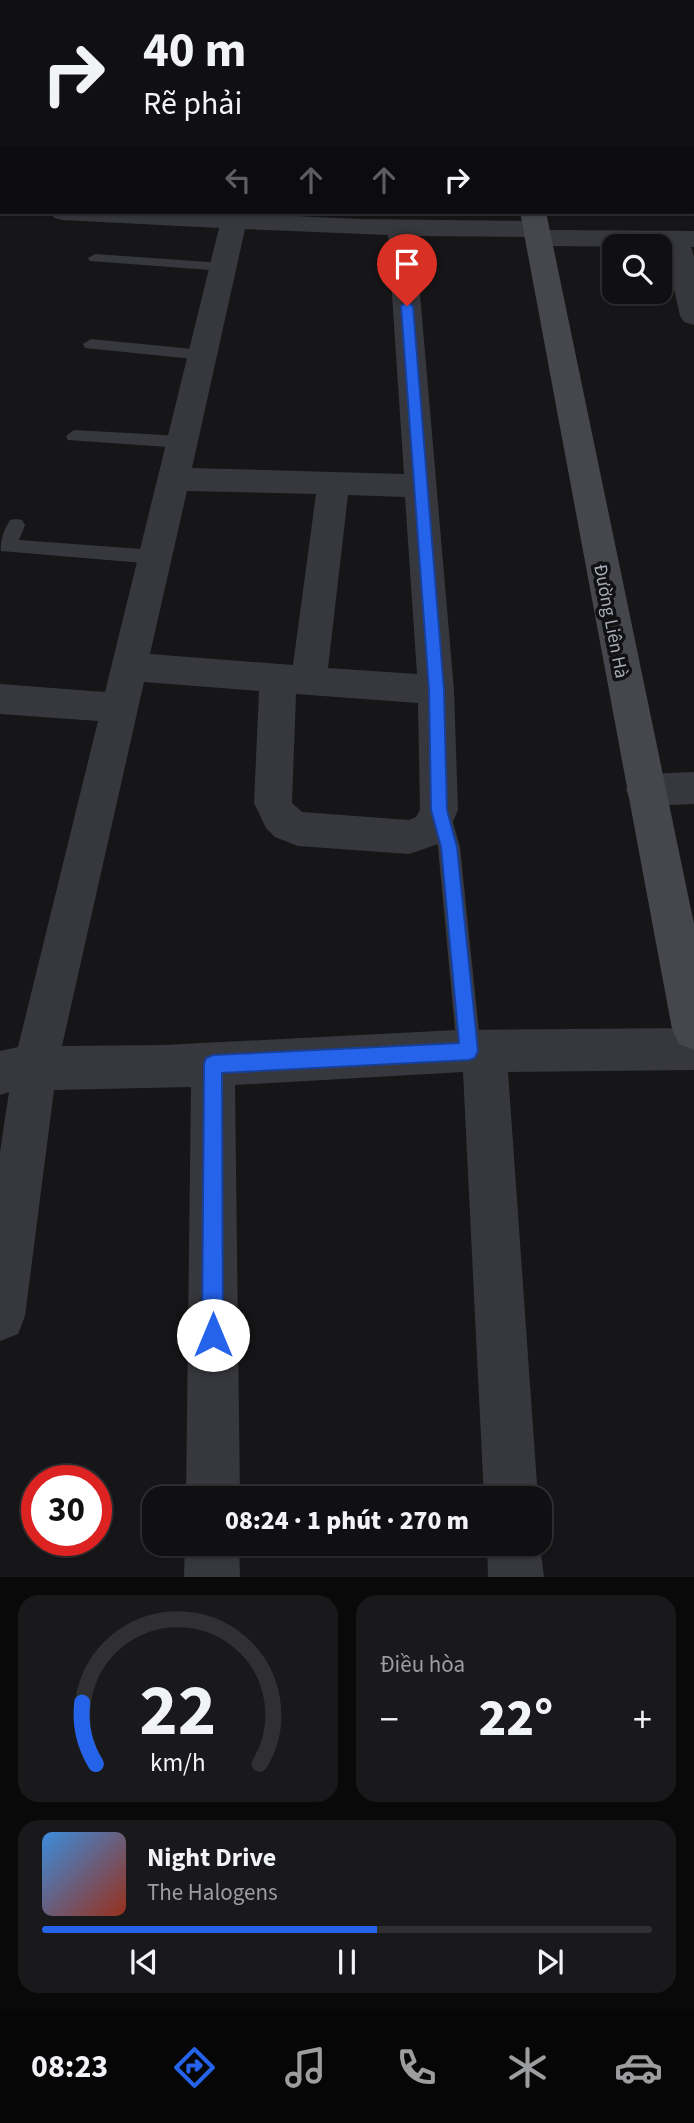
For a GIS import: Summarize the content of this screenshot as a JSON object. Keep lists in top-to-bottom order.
{
  "streets": {
    "main road": ["Đường Liên Hà"]
  },
  "page": {
    "turn": ["40 m", "Rẽ phải"],
    "limit": "30",
    "trip": "08:24 · 1 phút · 270 m",
    "tile": "Điều hòa",
    "heat": ["−", "22°", "+"],
    "song": ["Night Drive", "The Halogens"],
    "tabs": "08:23",
    "gauge": ["22", "km/h"]
  }
}
